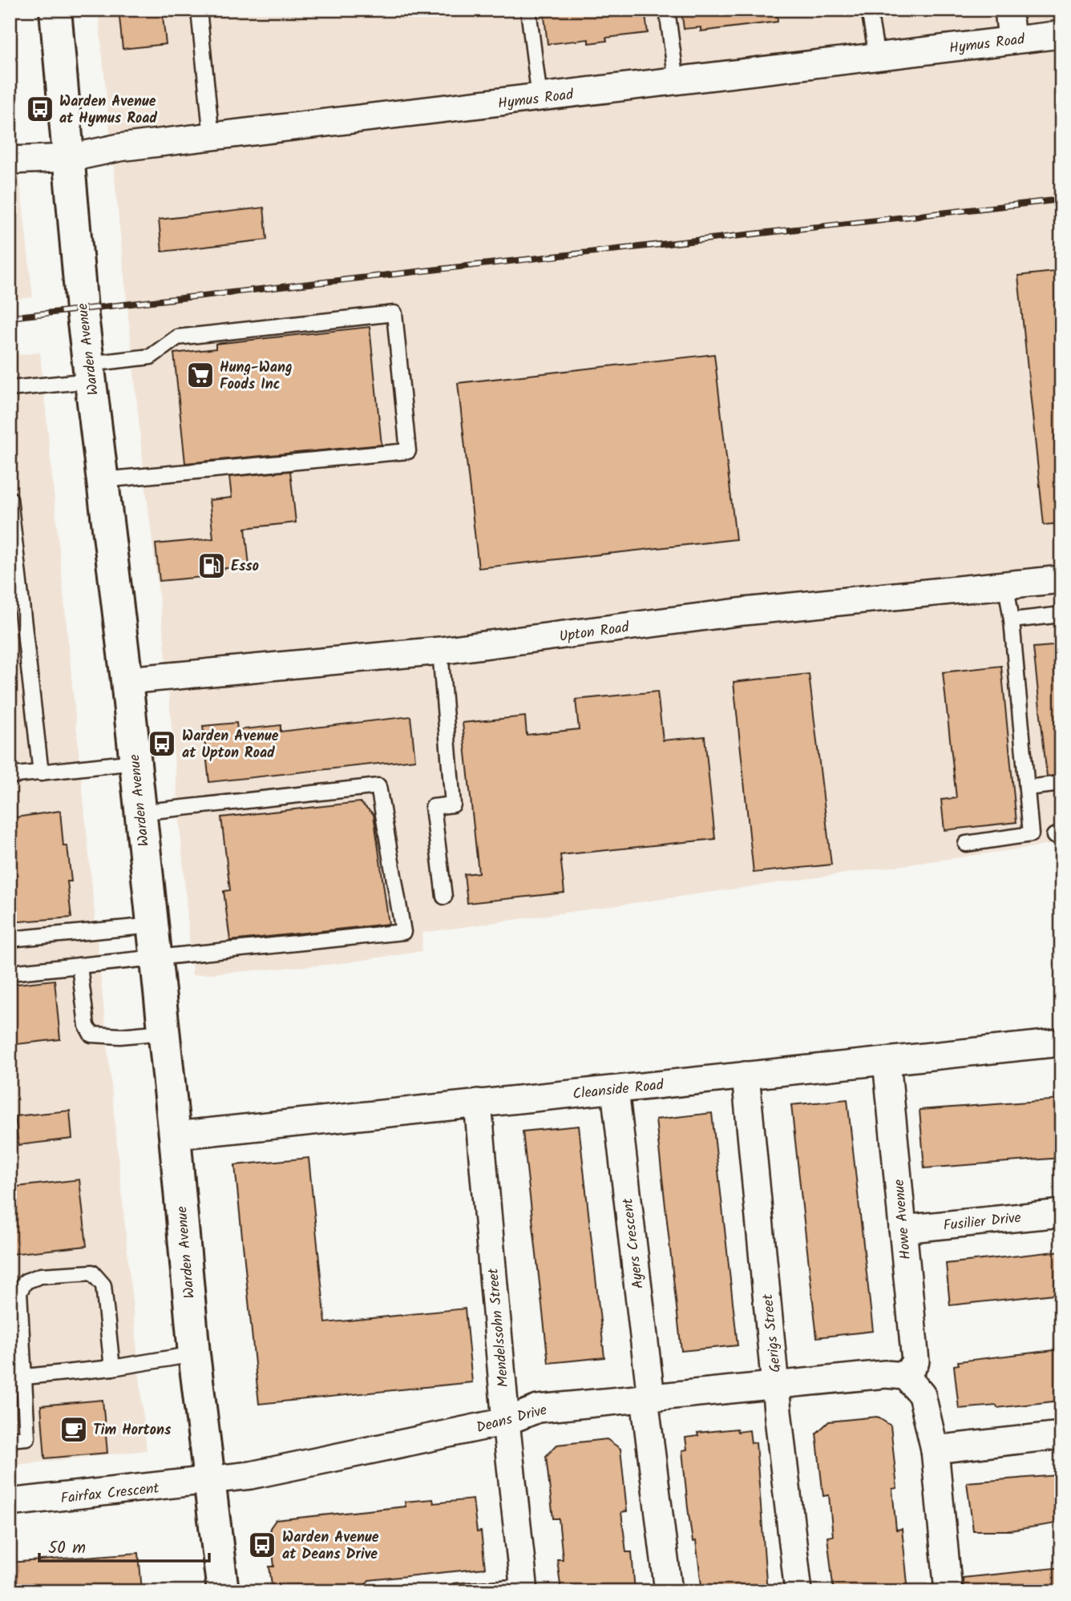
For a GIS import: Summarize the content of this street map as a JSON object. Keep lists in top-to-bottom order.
{
  "streets": {
    "main road": ["Warden Avenue"],
    "street": [
      "Hymus Road",
      "Upton Road",
      "Cleanside Road",
      "Howe Avenue",
      "Fusilier Drive",
      "Ayers Crescent",
      "Mendelssohn Street",
      "Gerigs Street",
      "Deans Drive",
      "Fairfax Crescent"
    ]
  },
  "crossings": [
    ["Hymus Road", "Warden Avenue"],
    ["Warden Avenue", "Upton Road"],
    ["Warden Avenue", "Cleanside Road"],
    ["Warden Avenue", "Deans Drive"],
    ["Warden Avenue", "Fairfax Crescent"],
    ["Cleanside Road", "Howe Avenue"],
    ["Cleanside Road", "Ayers Crescent"],
    ["Cleanside Road", "Mendelssohn Street"],
    ["Cleanside Road", "Gerigs Street"],
    ["Howe Avenue", "Fusilier Drive"],
    ["Howe Avenue", "Deans Drive"],
    ["Ayers Crescent", "Deans Drive"],
    ["Mendelssohn Street", "Deans Drive"],
    ["Gerigs Street", "Deans Drive"],
    ["Deans Drive", "Fairfax Crescent"]
  ],
  "places": {
    "bus stop": ["Warden Avenue at Hymus Road", "Warden Avenue at Upton Road", "Warden Avenue at Deans Drive"],
    "supermarket": ["Hung-Wang Foods Inc"],
    "fuel station": ["Esso"],
    "cafe": ["Tim Hortons"]
  },
  "scale_bar": "50 m"
}
